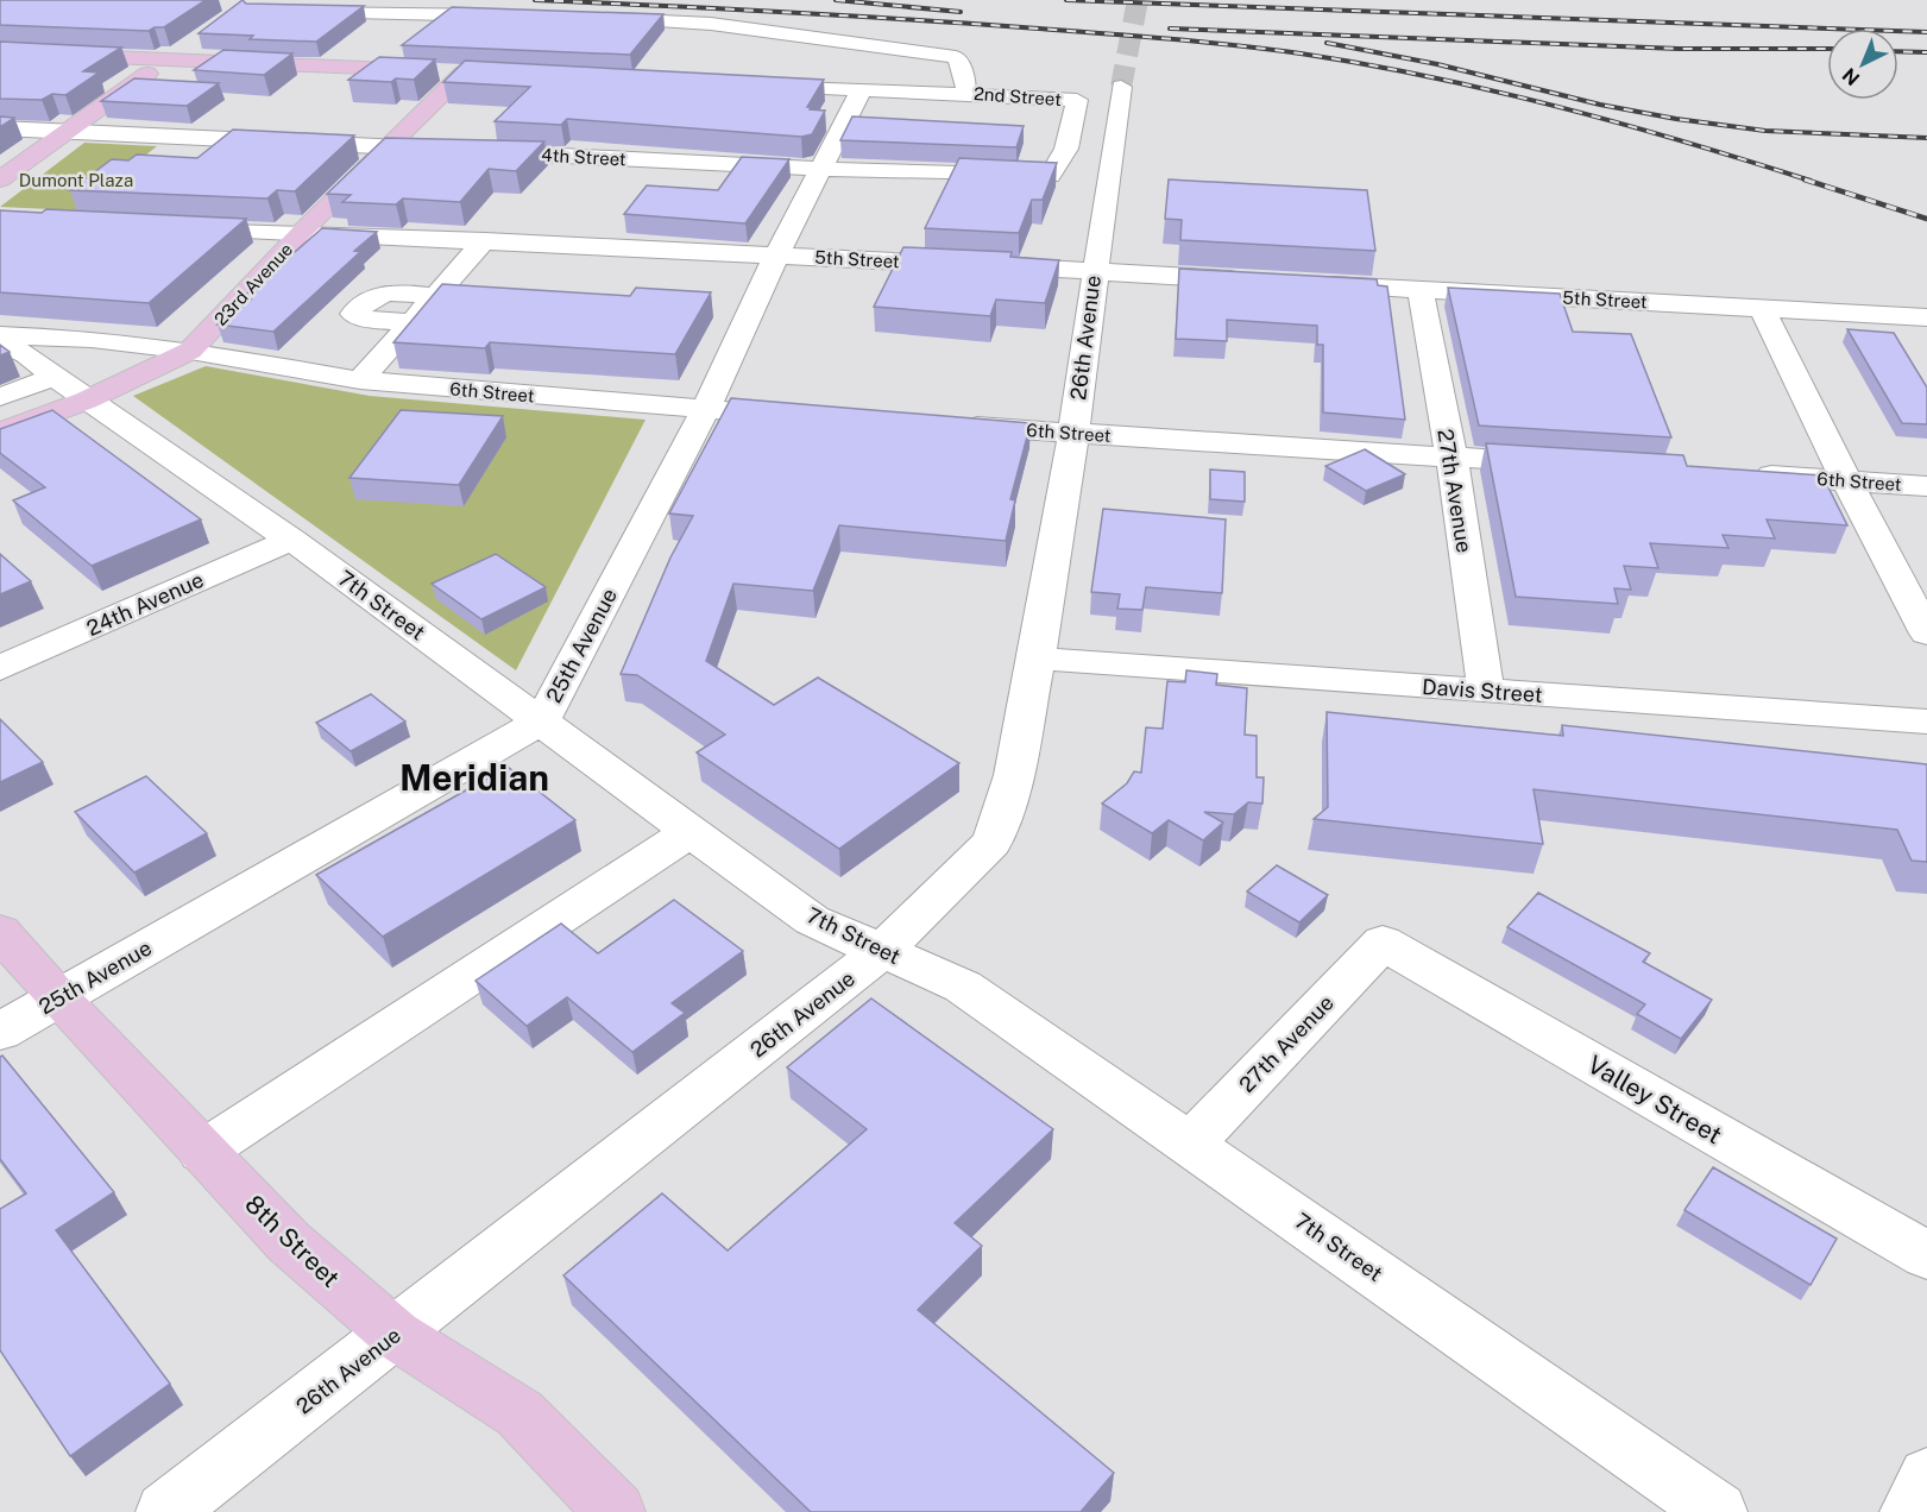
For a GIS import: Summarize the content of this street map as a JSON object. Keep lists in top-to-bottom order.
{
  "streets": {
    "main road": ["23rd Avenue", "8th Street"],
    "street": [
      "2nd Street",
      "4th Street",
      "5th Street",
      "26th Avenue",
      "6th Street",
      "27th Avenue",
      "24th Avenue",
      "7th Street",
      "25th Avenue",
      "Davis Street",
      "Valley Street"
    ]
  },
  "crossings": [
    ["2nd Street", "4th Street"],
    ["2nd Street", "25th Avenue"],
    ["4th Street", "25th Avenue"],
    ["5th Street", "23rd Avenue"],
    ["5th Street", "26th Avenue"],
    ["5th Street", "27th Avenue"],
    ["5th Street", "25th Avenue"],
    ["23rd Avenue", "6th Street"],
    ["23rd Avenue", "7th Street"],
    ["26th Avenue", "6th Street"],
    ["26th Avenue", "7th Street"],
    ["26th Avenue", "Davis Street"],
    ["26th Avenue", "8th Street"],
    ["6th Street", "27th Avenue"],
    ["6th Street", "25th Avenue"],
    ["27th Avenue", "7th Street"],
    ["27th Avenue", "Davis Street"],
    ["27th Avenue", "Valley Street"],
    ["24th Avenue", "7th Street"],
    ["7th Street", "25th Avenue"],
    ["25th Avenue", "8th Street"]
  ],
  "districts": ["Meridian"],
  "parks": ["Dumont Plaza"],
  "north": "bottom left"
}
